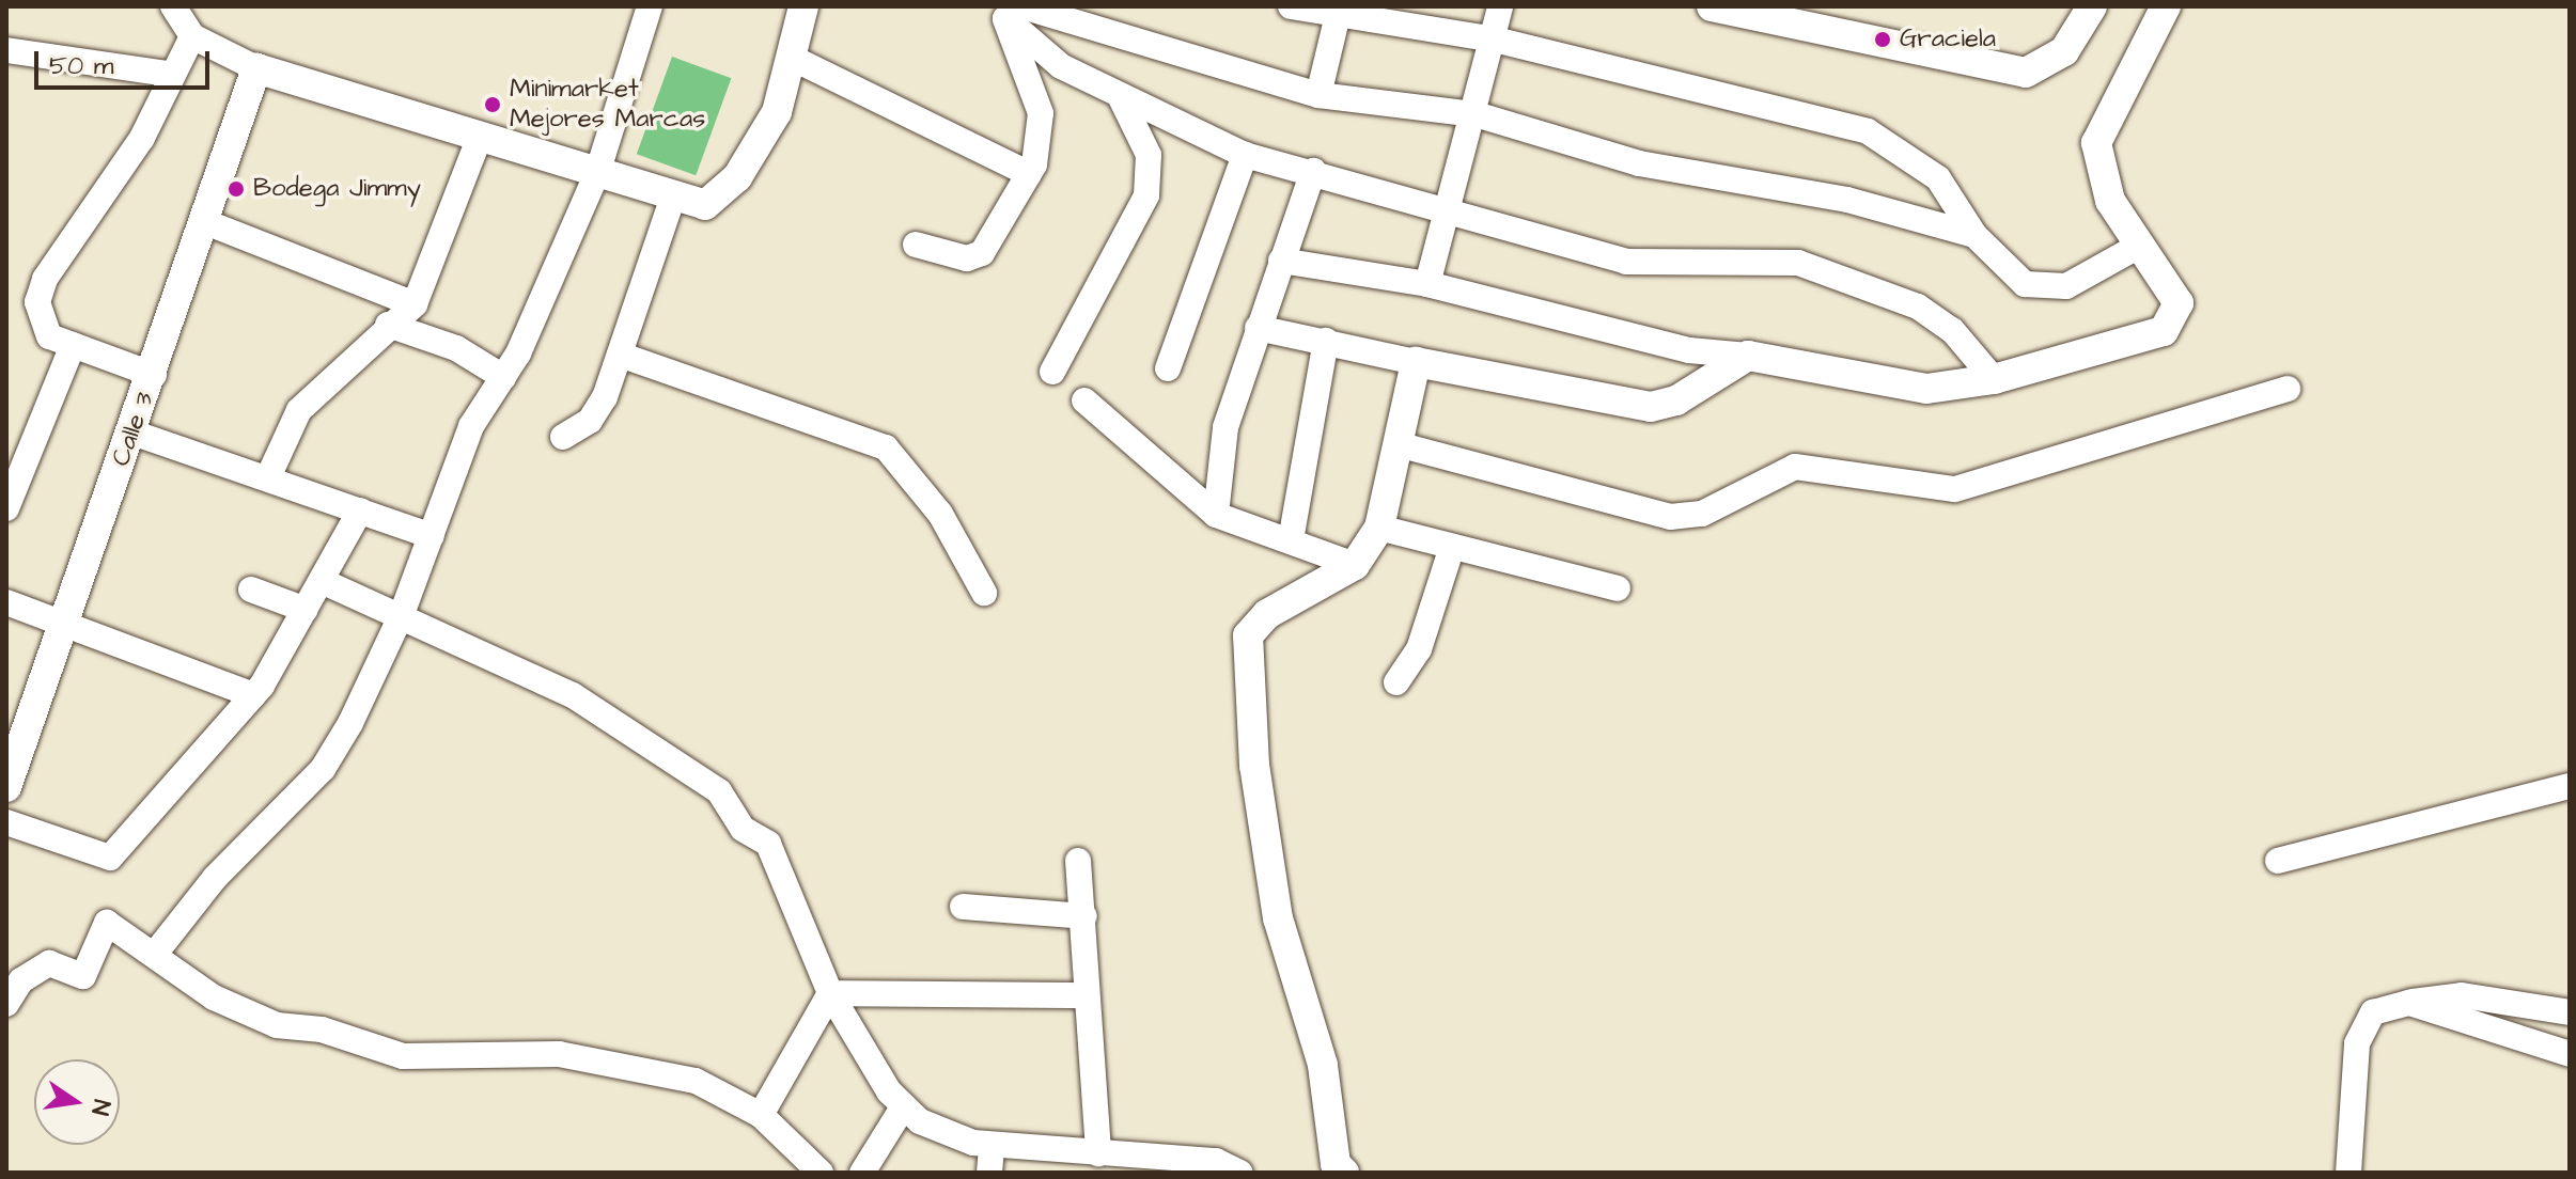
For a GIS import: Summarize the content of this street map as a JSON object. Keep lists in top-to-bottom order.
{
  "streets": {
    "street": ["Calle 3"]
  },
  "places": ["Graciela", "Minimarket Mejores Marcas", "Bodega Jimmy"],
  "scale_bar": "50 m",
  "north": "right"
}
